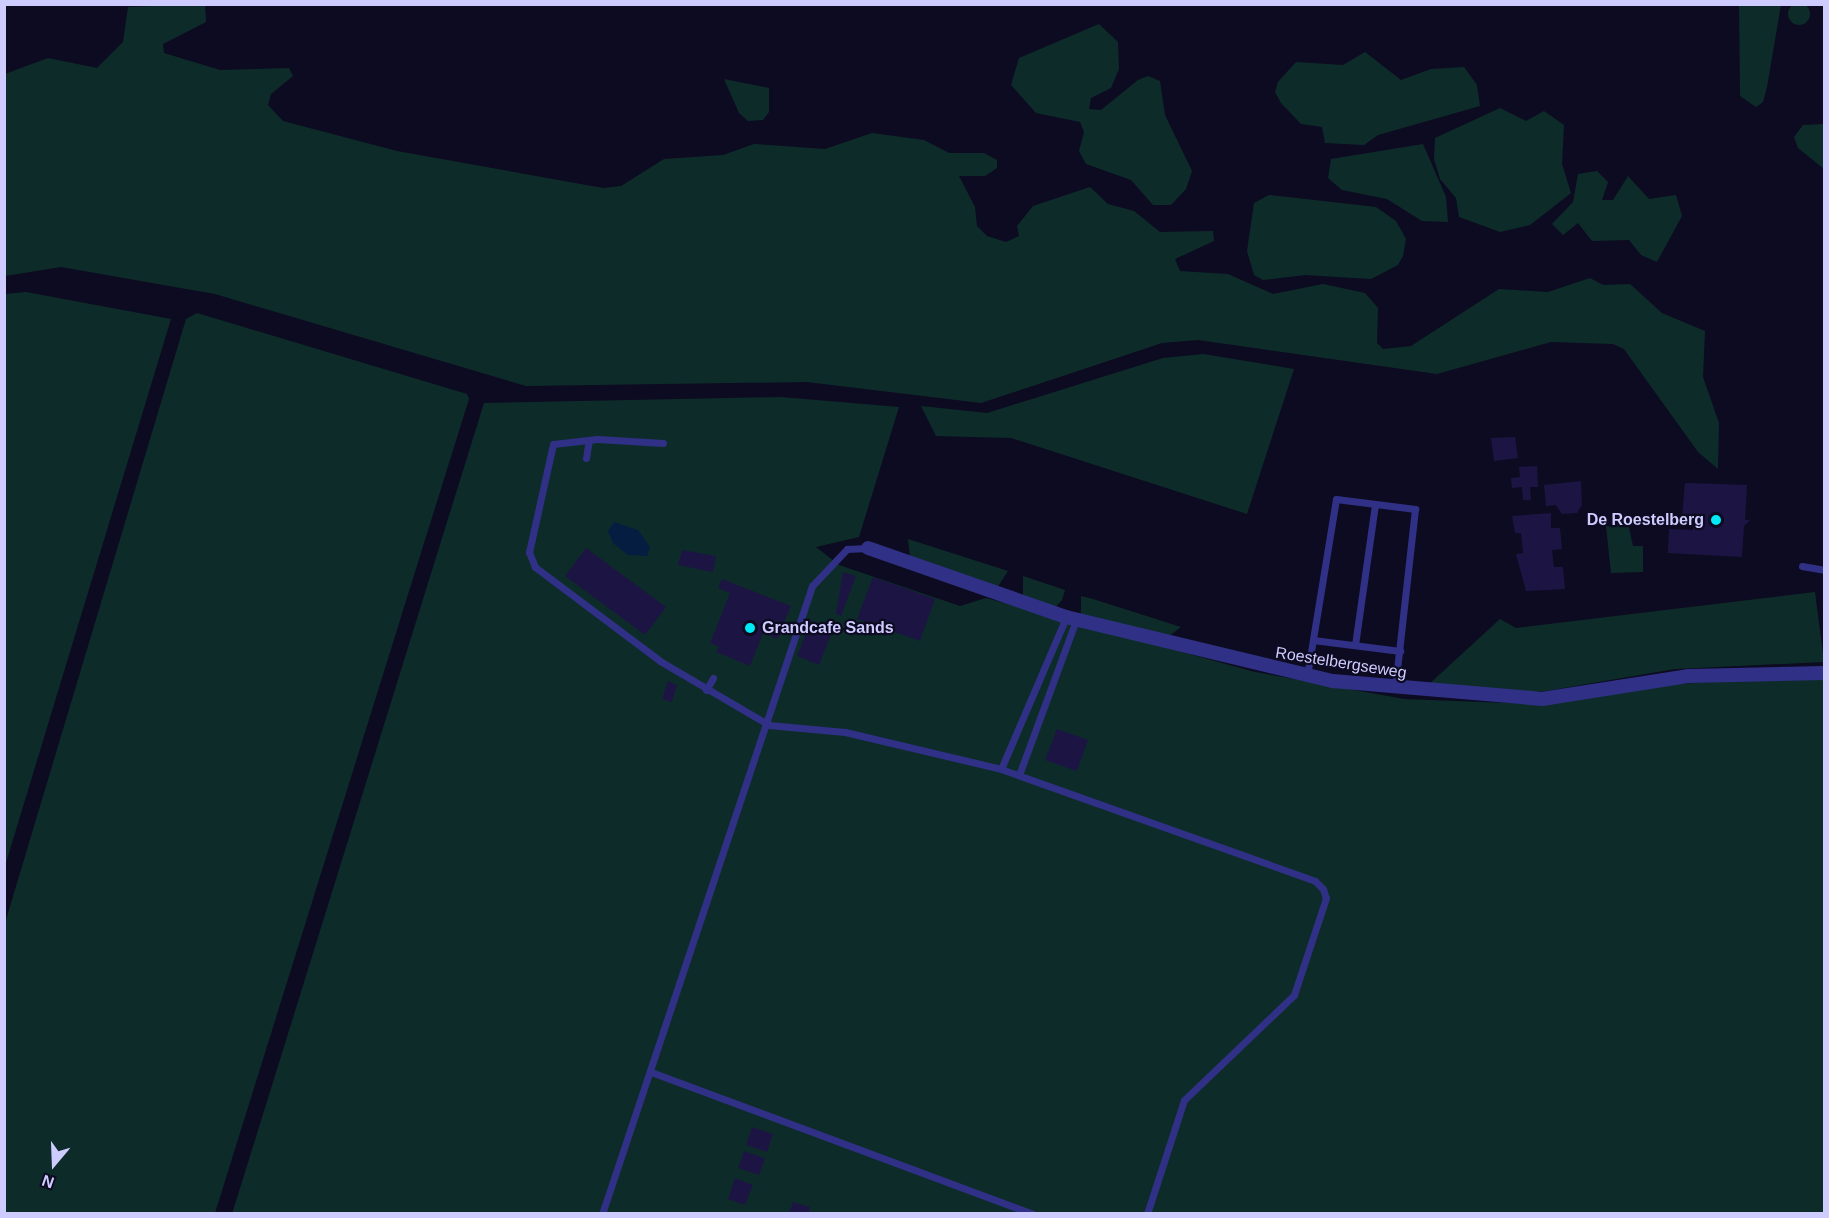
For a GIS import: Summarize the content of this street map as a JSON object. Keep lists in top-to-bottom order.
{
  "streets": {
    "street": ["Roestelbergseweg"]
  },
  "places": ["De Roestelberg", "Grandcafe Sands"],
  "north": "bottom"
}
